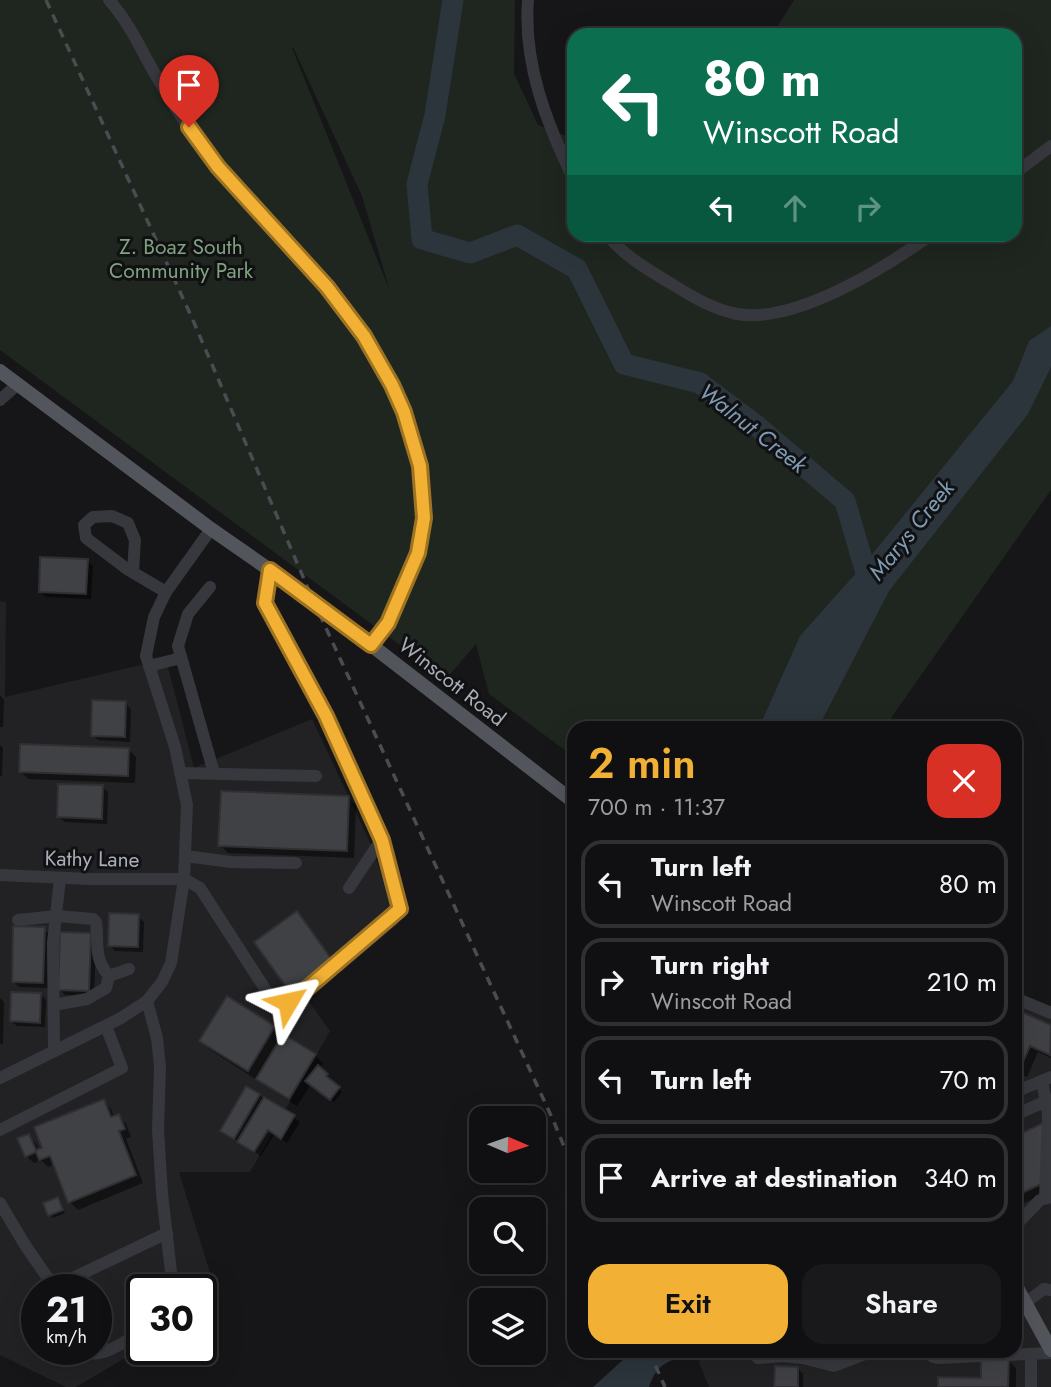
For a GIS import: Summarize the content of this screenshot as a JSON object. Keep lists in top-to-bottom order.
{
  "streets": {
    "main road": ["Winscott Road"],
    "street": ["Kathy Lane"]
  },
  "water": ["Walnut Creek", "Marys Creek"],
  "parks": ["Z. Boaz South Community Park"],
  "north": "right",
  "page": {
    "turn": ["80 m", "Winscott Road"],
    "heading": ["2 min", "700 m · 11:37"],
    "list": [
      {
        "name": "Turn left",
        "note": "Winscott Road",
        "value": "80 m"
      },
      {
        "name": "Turn right",
        "note": "Winscott Road",
        "value": "210 m"
      },
      {
        "name": "Turn left",
        "value": "70 m"
      },
      {
        "name": "Arrive at destination",
        "value": "340 m"
      }
    ],
    "buttons": ["Exit", "Share"],
    "speed": "21 km/h",
    "limit": "30"
  }
}
